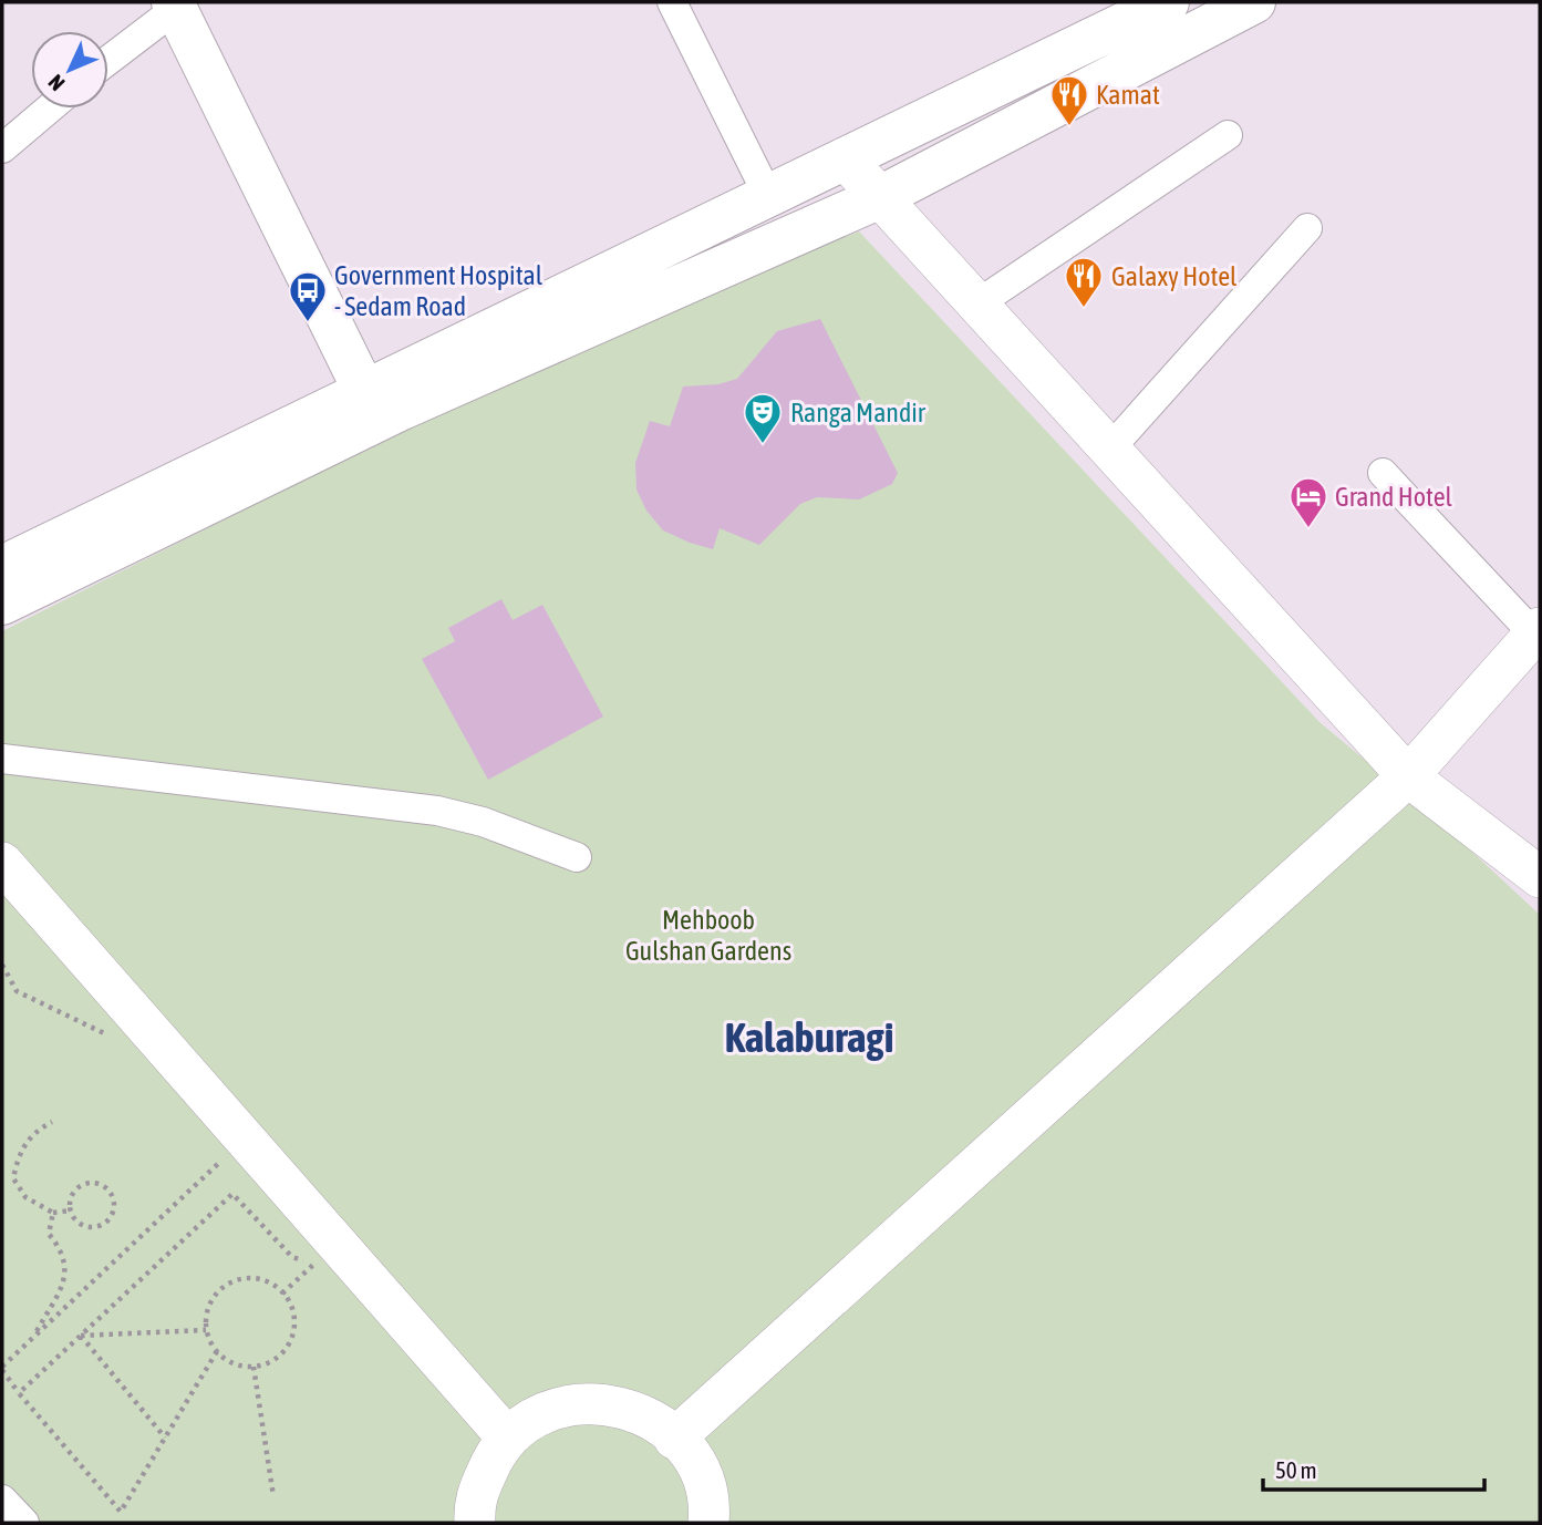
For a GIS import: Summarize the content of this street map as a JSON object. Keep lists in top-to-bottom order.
{
  "districts": ["Kalaburagi"],
  "parks": ["Mehboob Gulshan Gardens"],
  "places": {
    "restaurant": ["Kamat", "Galaxy Hotel"],
    "bus stop": ["Government Hospital - Sedam Road"],
    "theatre": ["Ranga Mandir"],
    "hotel": ["Grand Hotel"]
  },
  "scale_bar": "50 m",
  "north": "bottom left"
}
